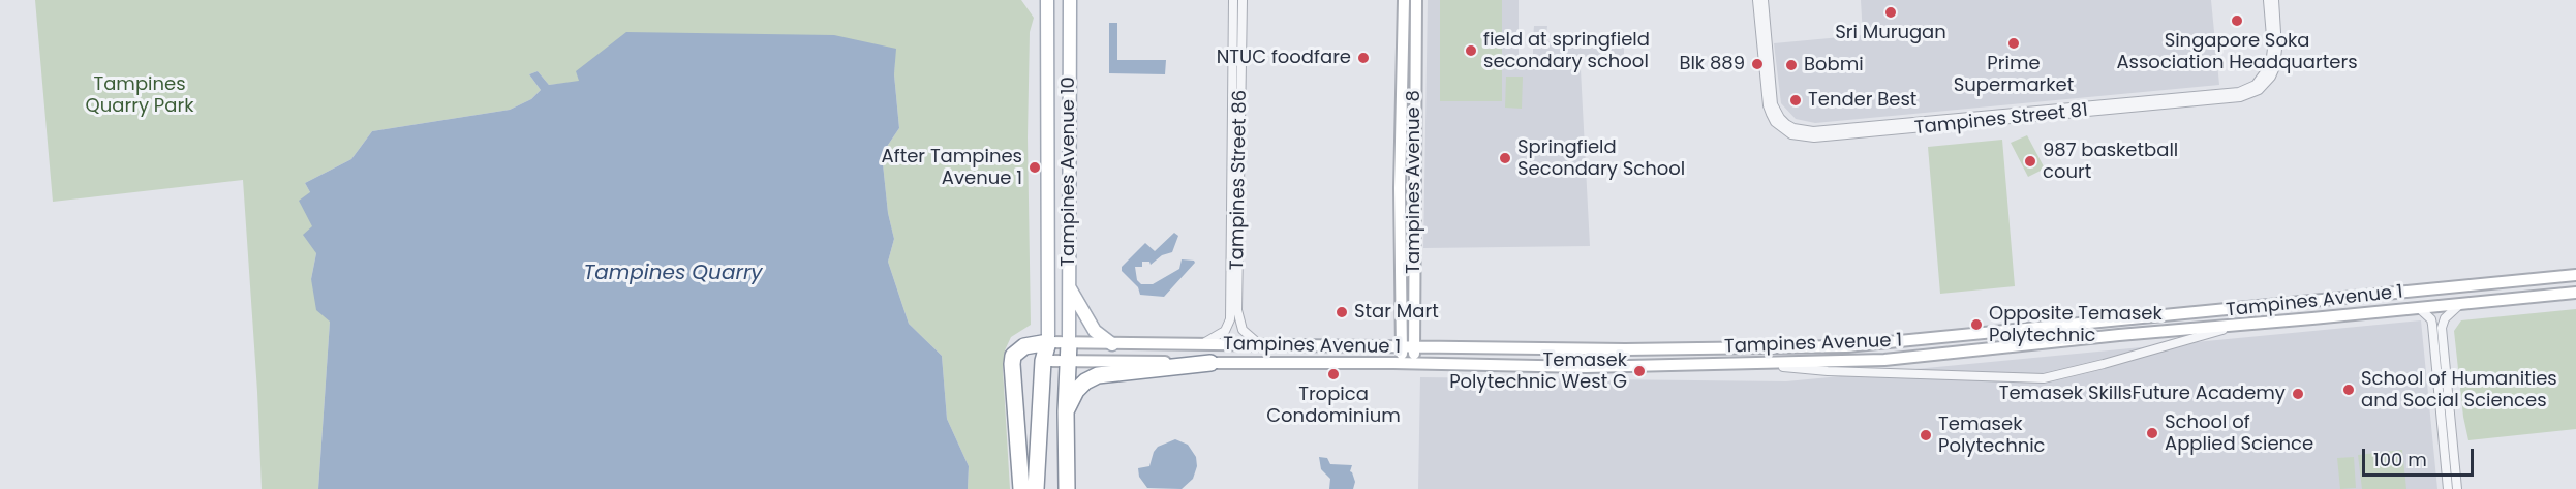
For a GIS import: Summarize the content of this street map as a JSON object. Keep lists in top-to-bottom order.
{
  "streets": {
    "main road": ["Tampines Avenue 10", "Tampines Avenue 8", "Tampines Avenue 1"],
    "street": ["Tampines Street 81", "Tampines Street 86"]
  },
  "crossings": [
    ["Tampines Avenue 10", "Tampines Avenue 1"],
    ["Tampines Street 86", "Tampines Avenue 1"],
    ["Tampines Avenue 8", "Tampines Avenue 1"]
  ],
  "water": ["Tampines Quarry"],
  "parks": ["Tampines Quarry Park"],
  "places": [
    "Sri Murugan",
    "Singapore Soka Association Headquarters",
    "Prime Supermarket",
    "field at springfield secondary school",
    "NTUC foodfare",
    "Blk 889",
    "Bobmi",
    "Tender Best",
    "Springfield Secondary School",
    "987 basketball court",
    "After Tampines Avenue 1",
    "Star Mart",
    "Opposite Temasek Polytechnic",
    "Temasek Polytechnic West G",
    "Tropica Condominium",
    "School of Humanities and Social Sciences",
    "Temasek SkillsFuture Academy",
    "School of Applied Science",
    "Temasek Polytechnic"
  ],
  "scale_bar": "100 m"
}
